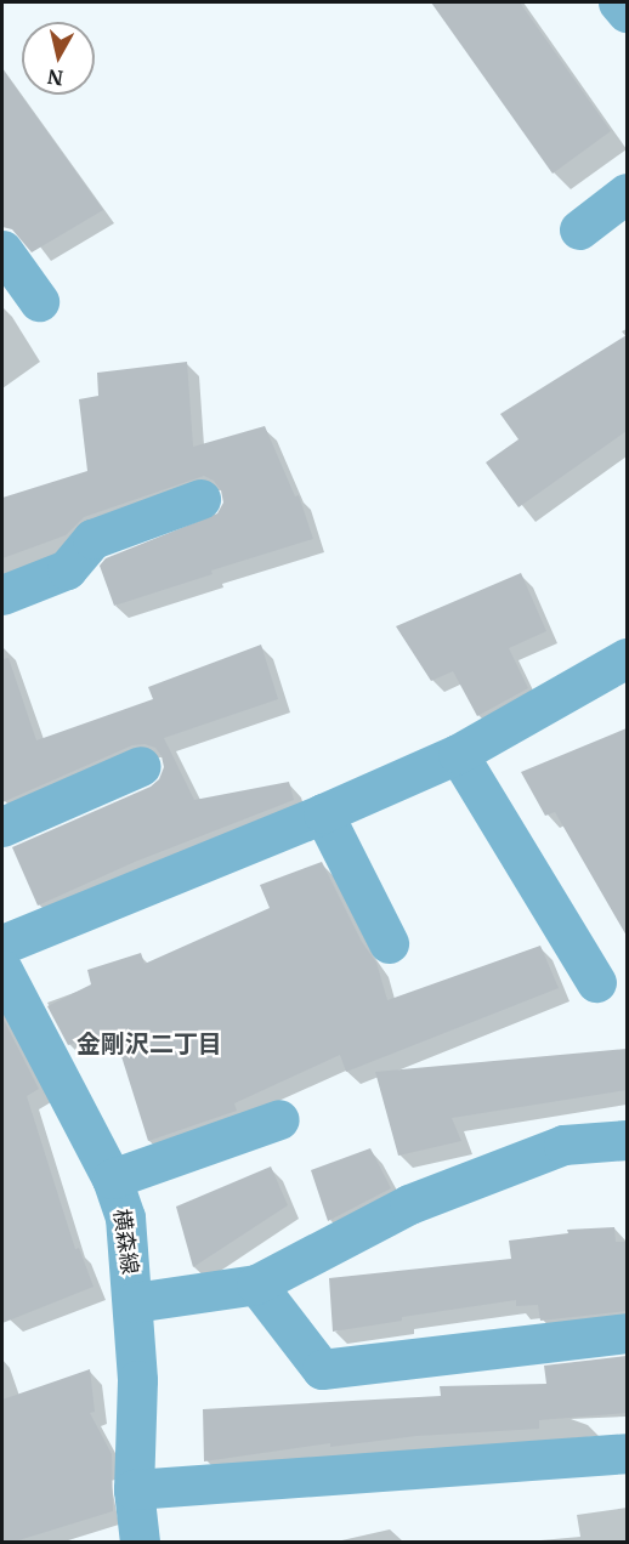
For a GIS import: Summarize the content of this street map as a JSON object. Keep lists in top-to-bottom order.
{
  "streets": {
    "street": ["横森線"]
  },
  "districts": ["金剛沢二丁目"],
  "north": "bottom"
}
